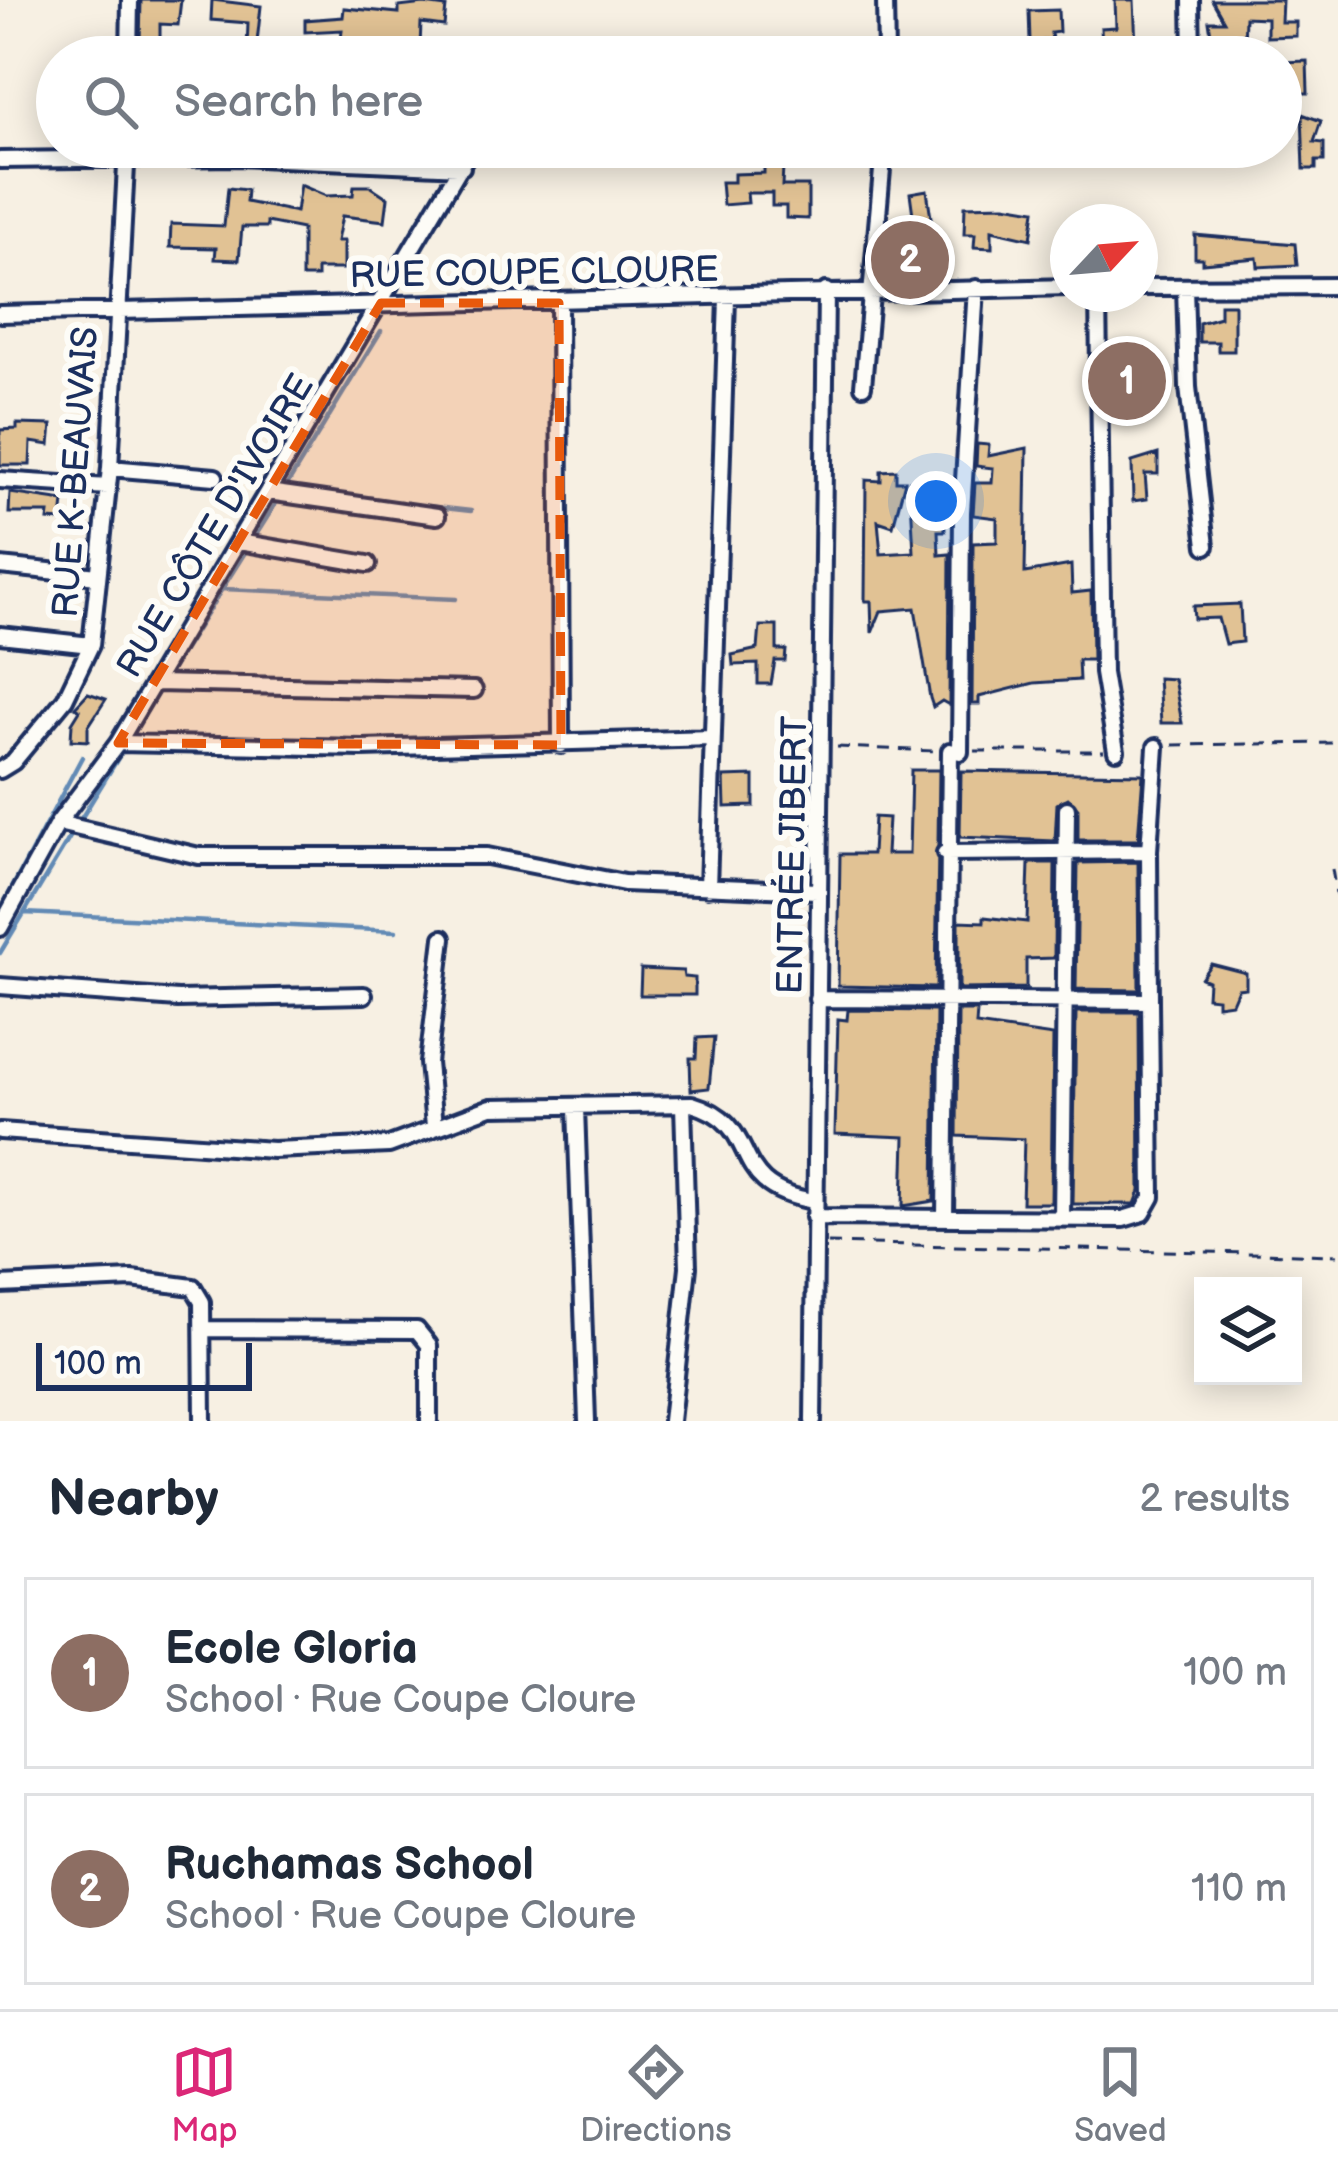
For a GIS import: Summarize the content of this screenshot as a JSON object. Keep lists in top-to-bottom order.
{
  "streets": {
    "street": [
      "RUE COUPE CLOURE",
      "RUE K-BEAUVAIS",
      "RUE CÔTE D'IVOIRE",
      "ENTRÉE JIBERT"
    ]
  },
  "crossings": [
    ["RUE COUPE CLOURE", "RUE K-BEAUVAIS"],
    ["RUE COUPE CLOURE", "RUE CÔTE D'IVOIRE"],
    ["RUE COUPE CLOURE", "ENTRÉE JIBERT"]
  ],
  "scale_bar": "100 m",
  "north": "top right",
  "page": {
    "search": "Search here",
    "pins": ["2", "1"],
    "scale": "100 m",
    "heading": ["Nearby", "2 results"],
    "list": [
      {
        "mark": "1",
        "name": "Ecole Gloria",
        "note": "School · Rue Coupe Cloure",
        "value": "100 m"
      },
      {
        "mark": "2",
        "name": "Ruchamas School",
        "note": "School · Rue Coupe Cloure",
        "value": "110 m"
      }
    ],
    "nav": ["Map", "Directions", "Saved"]
  }
}
